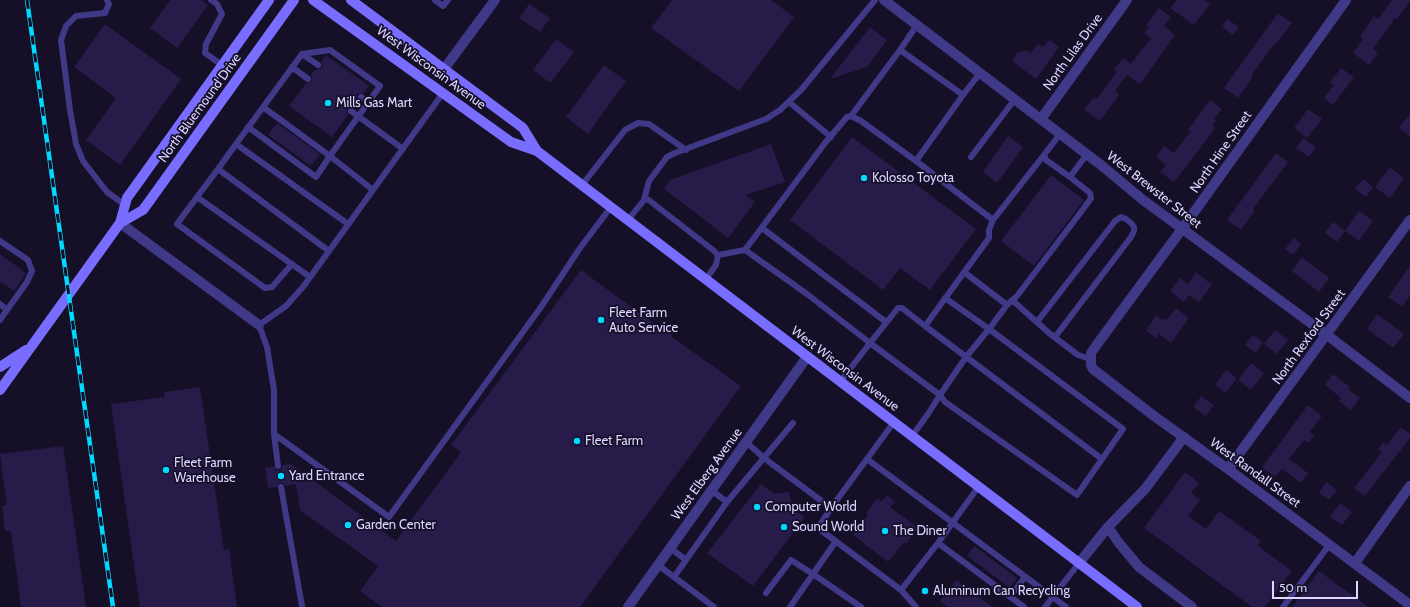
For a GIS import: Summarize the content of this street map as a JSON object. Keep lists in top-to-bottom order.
{
  "streets": {
    "main road": ["West Wisconsin Avenue", "North Bluemound Drive"],
    "street": [
      "North Lilas Drive",
      "North Hine Street",
      "West Brewster Street",
      "North Rexford Street",
      "West Randall Street",
      "West Elberg Avenue"
    ]
  },
  "crossings": [
    ["North Lilas Drive", "West Brewster Street"],
    ["West Wisconsin Avenue", "West Elberg Avenue"],
    ["North Hine Street", "West Brewster Street"],
    ["North Hine Street", "West Randall Street"],
    ["West Brewster Street", "North Rexford Street"],
    ["North Rexford Street", "West Randall Street"]
  ],
  "places": [
    "Mills Gas Mart",
    "Kolosso Toyota",
    "Fleet Farm Auto Service",
    "Fleet Farm",
    "Fleet Farm Warehouse",
    "Yard Entrance",
    "Computer World",
    "Garden Center",
    "Sound World",
    "The Diner",
    "Aluminum Can Recycling"
  ],
  "scale_bar": "50 m"
}
